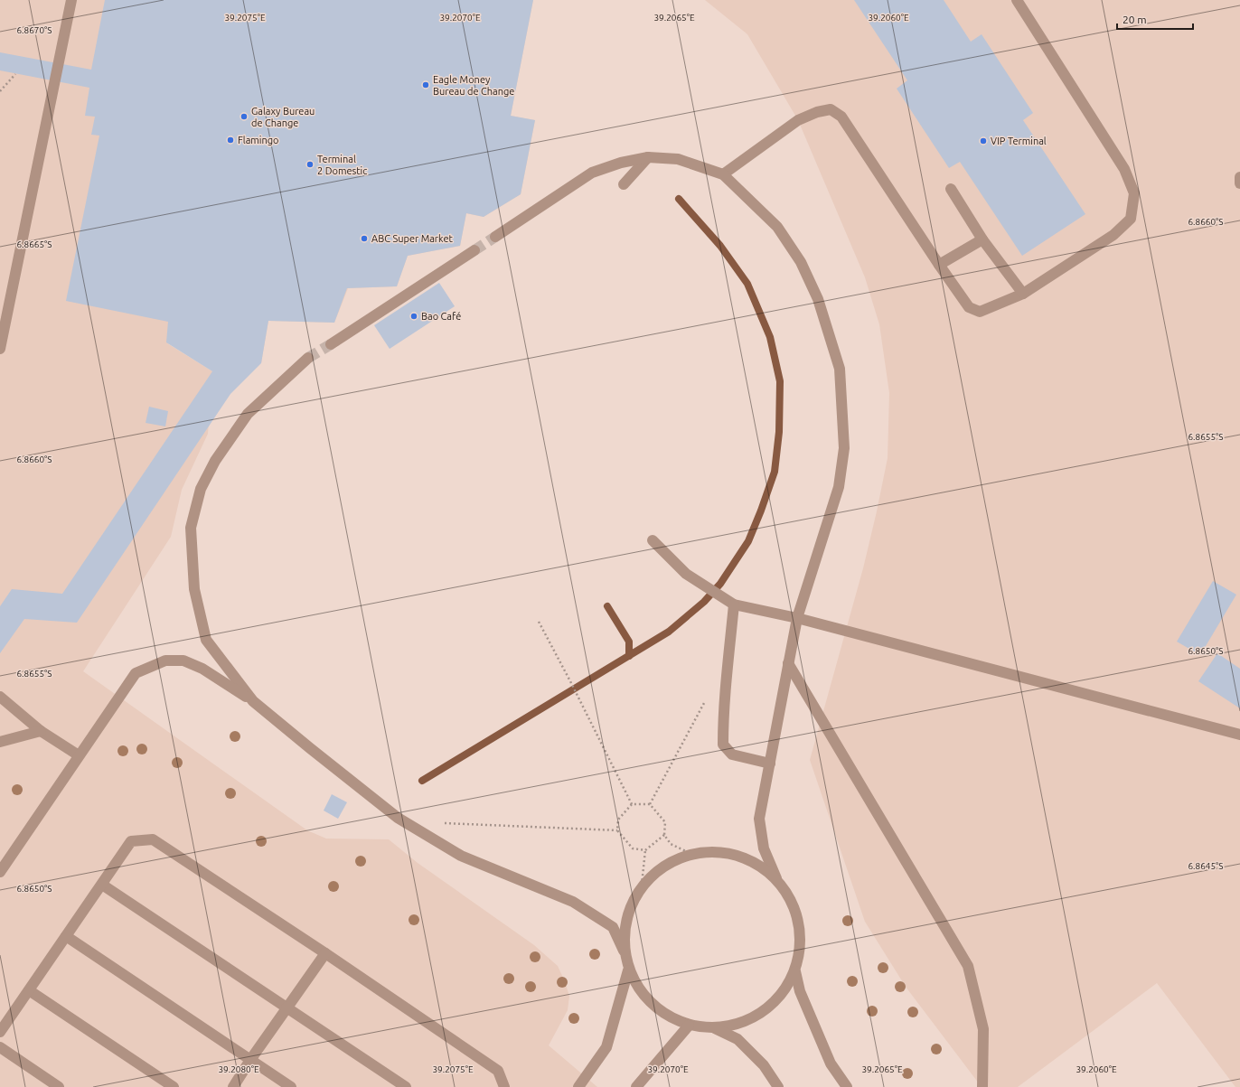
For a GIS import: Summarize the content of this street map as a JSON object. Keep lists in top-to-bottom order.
{
  "places": [
    "Eagle Money Bureau de Change",
    "Galaxy Bureau de Change",
    "Flamingo",
    "VIP Terminal",
    "Terminal 2 Domestic",
    "ABC Super Market",
    "Bao Café"
  ],
  "scale_bar": "20 m",
  "coordinates": [
    "39.2075°E",
    "39.2070°E",
    "39.2065°E",
    "39.2060°E",
    "6.8670°S",
    "6.8660°S",
    "6.8665°S",
    "6.8655°S",
    "6.8650°S",
    "6.8645°S",
    "39.2080°E"
  ]
}
